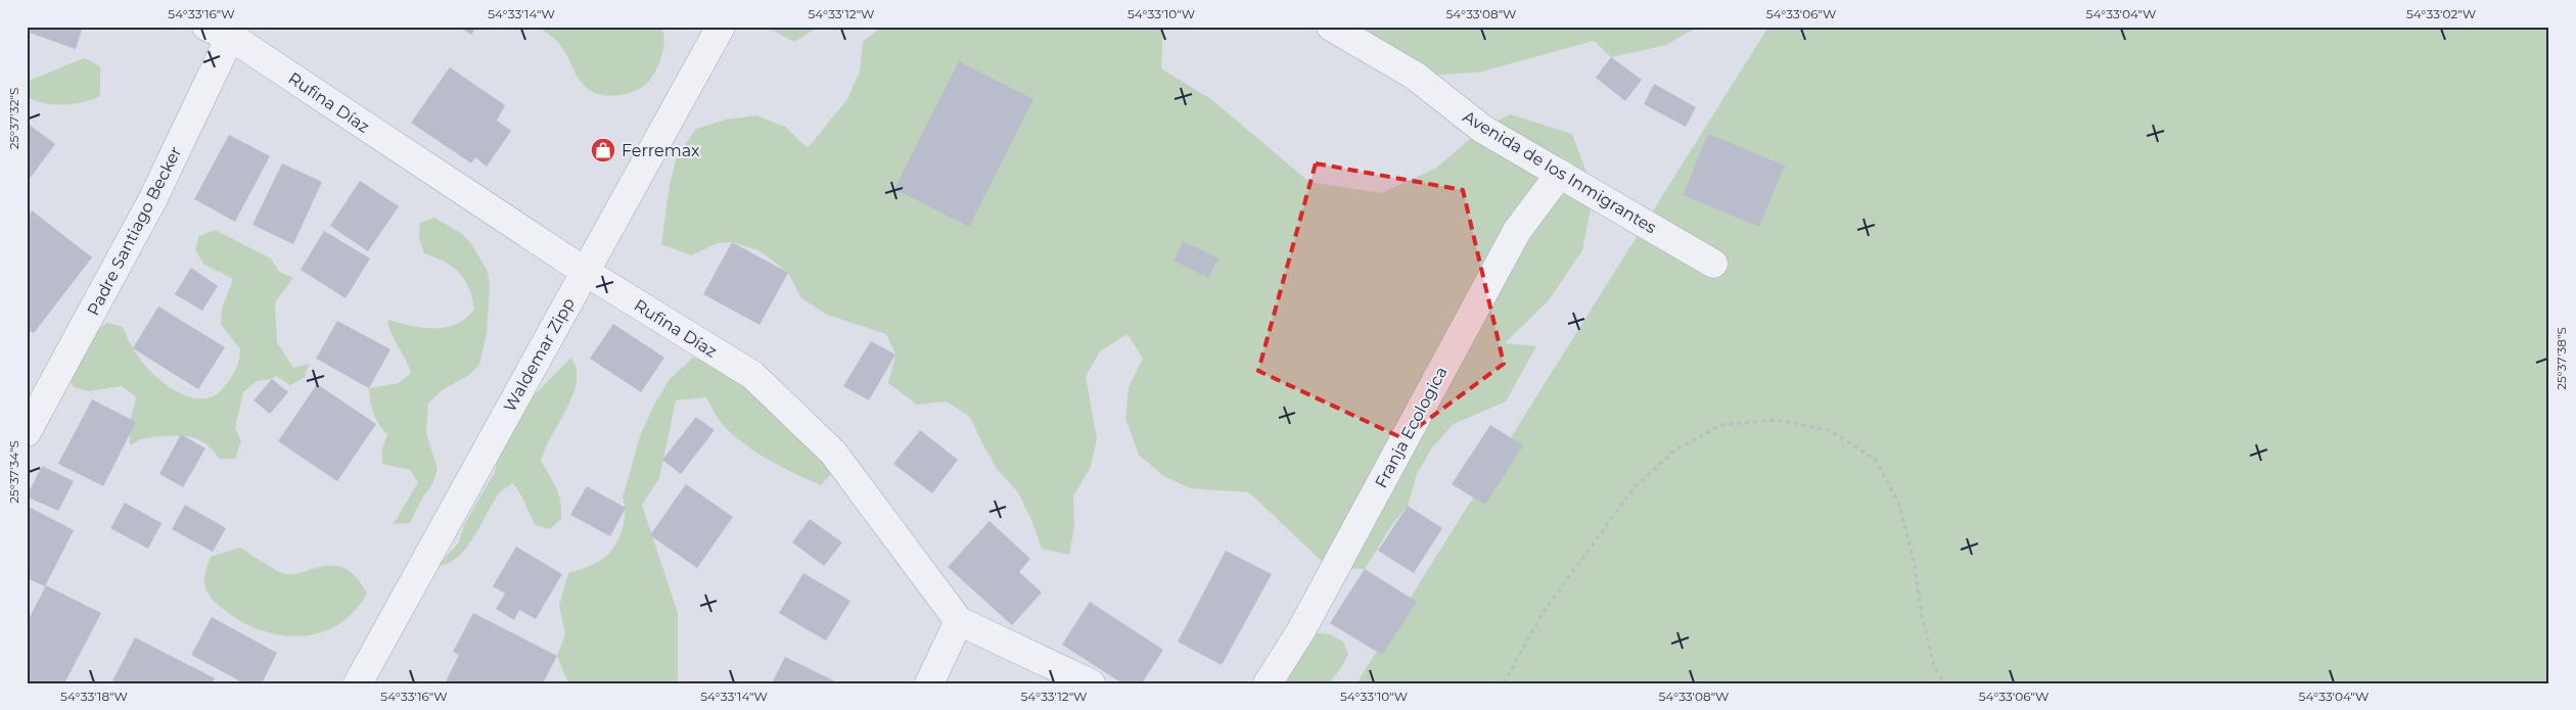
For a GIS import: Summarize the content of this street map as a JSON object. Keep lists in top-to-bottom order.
{
  "streets": {
    "street": [
      "Rufina Díaz",
      "Avenida de los Inmigrantes",
      "Padre Santiago Becker",
      "Waldemar Zipp",
      "Franja Ecologica"
    ]
  },
  "crossings": [
    ["Rufina Díaz", "Padre Santiago Becker"],
    ["Rufina Díaz", "Waldemar Zipp"],
    ["Avenida de los Inmigrantes", "Franja Ecologica"]
  ],
  "places": {
    "shop": ["Ferremax"]
  },
  "coordinates": [
    "54°33'16\"W",
    "54°33'14\"W",
    "54°33'12\"W",
    "54°33'10\"W",
    "54°33'08\"W",
    "54°33'06\"W",
    "54°33'04\"W",
    "54°33'02\"W",
    "25°37'32\"S",
    "25°37'38\"S",
    "25°37'34\"S",
    "54°33'18\"W"
  ]
}
